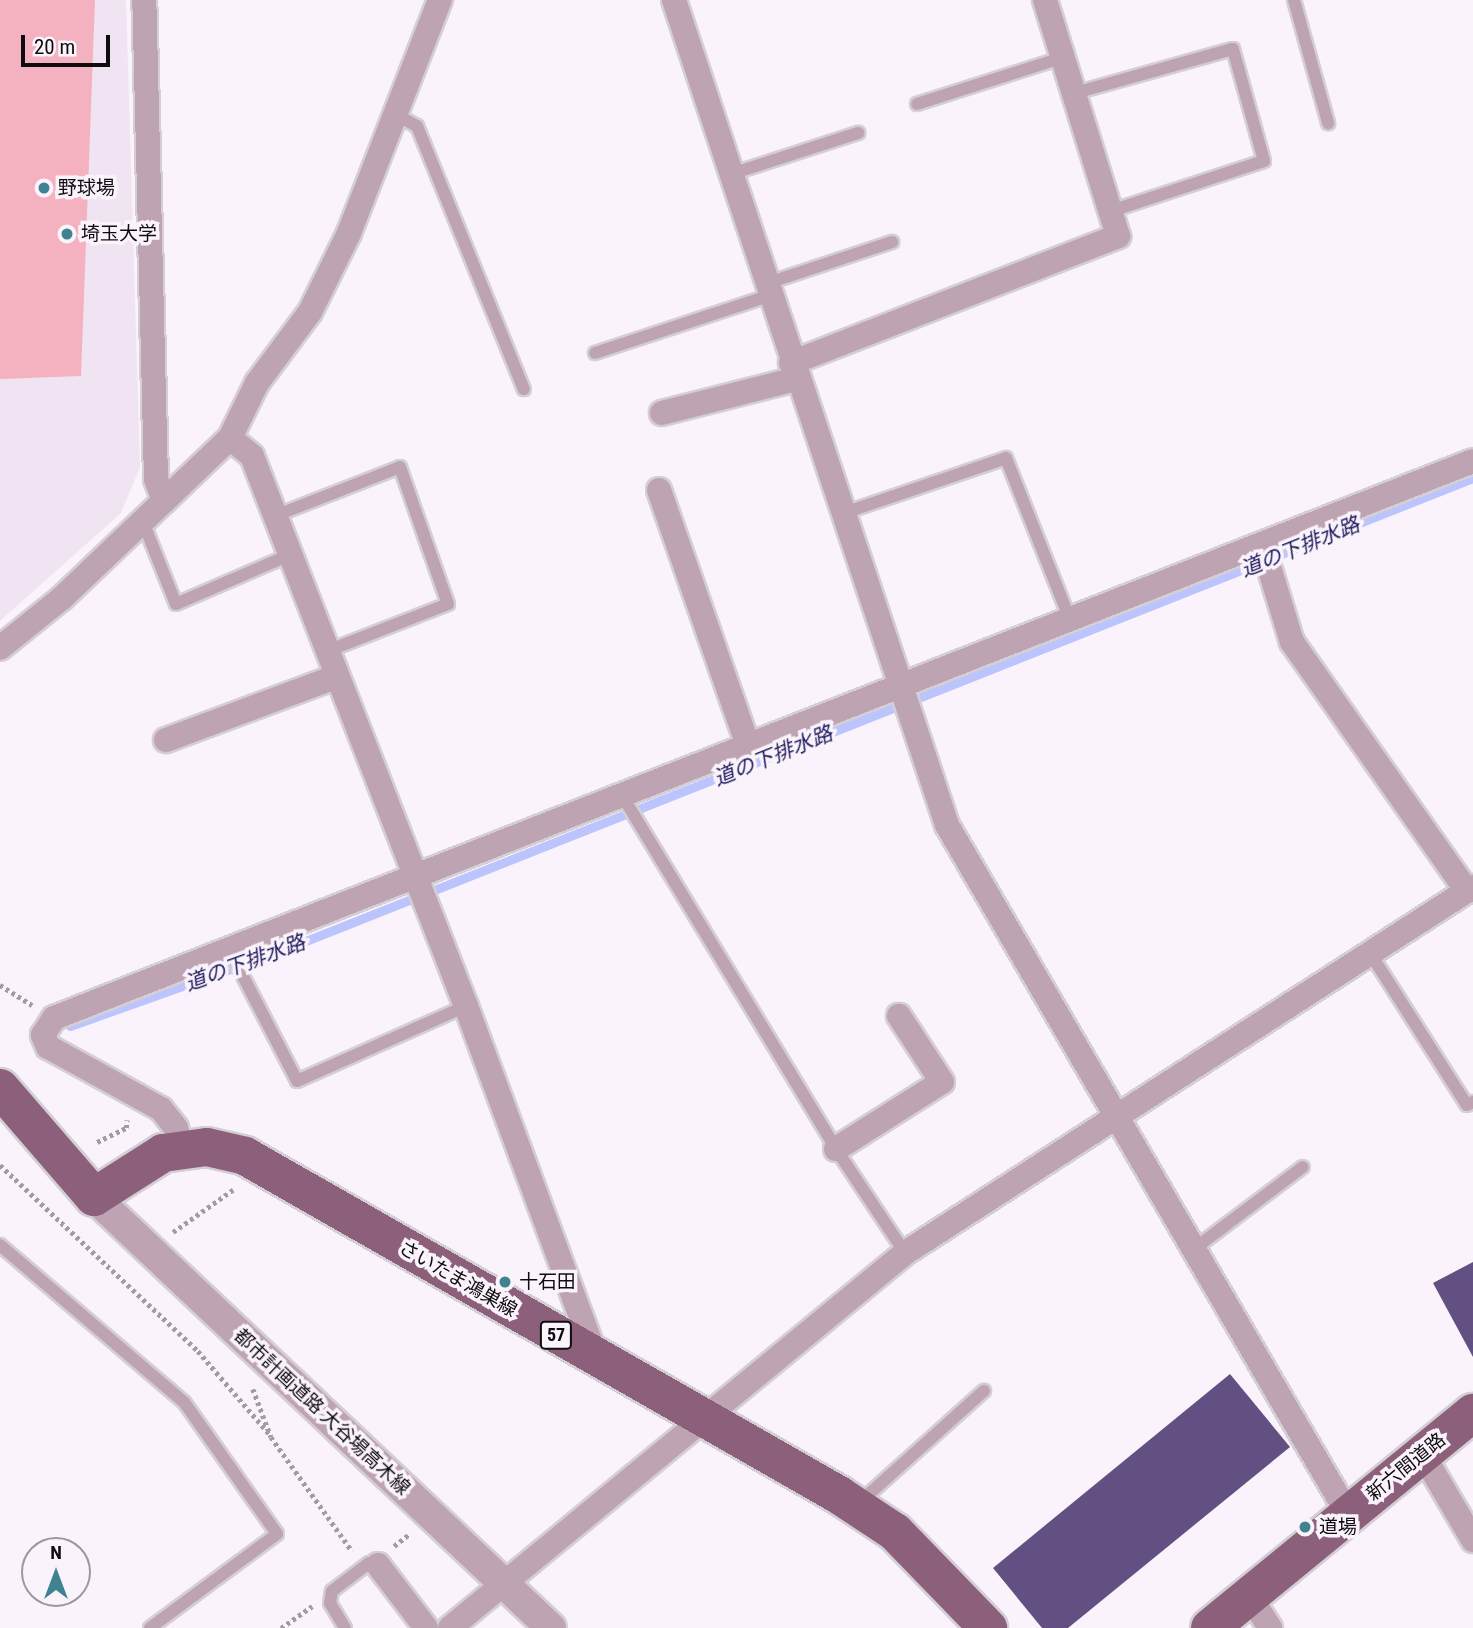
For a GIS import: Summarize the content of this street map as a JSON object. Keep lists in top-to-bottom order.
{
  "streets": {
    "main road": ["さいたま鴻巣線", "57", "新六間道路"],
    "street": ["都市計画道路 大谷場高木線"]
  },
  "crossings": [
    ["さいたま鴻巣線", "都市計画道路 大谷場高木線"]
  ],
  "water": ["道の下排水路"],
  "places": [
    "野球場",
    "埼玉大学",
    "十石田",
    "道場"
  ],
  "scale_bar": "20 m",
  "north": "top"
}
